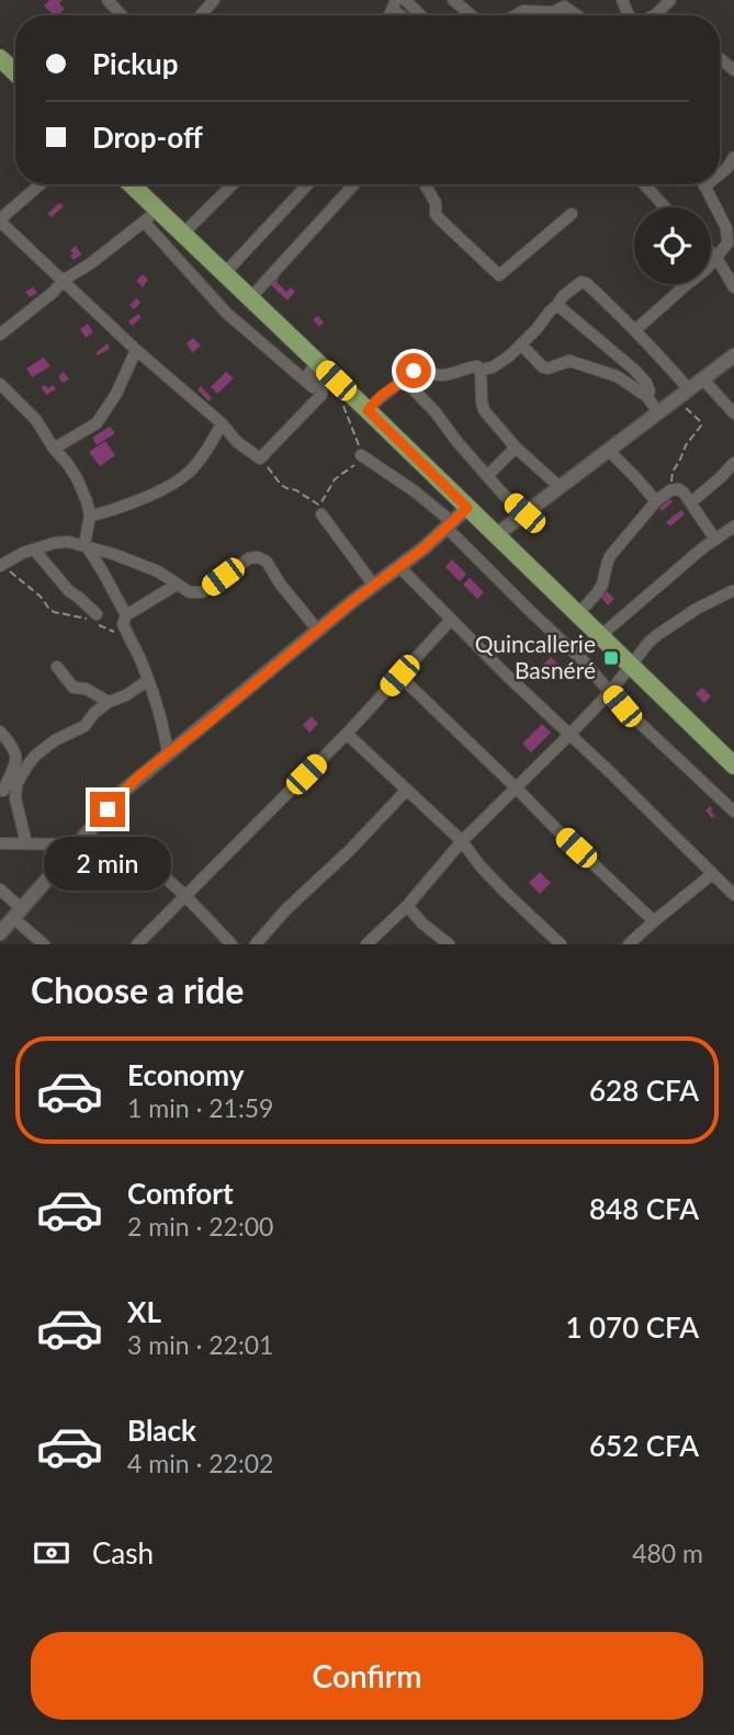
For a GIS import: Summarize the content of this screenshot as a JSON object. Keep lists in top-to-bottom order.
{
  "places": {
    "transit": ["Quincallerie Basnéré"]
  },
  "page": {
    "banner": ["Pickup", "Drop-off"],
    "bubble": "2 min",
    "heading": "Choose a ride",
    "list": [
      {
        "name": "Economy",
        "note": "1 min · 21:59",
        "value": "628 CFA"
      },
      {
        "name": "Comfort",
        "note": "2 min · 22:00",
        "value": "848 CFA"
      },
      {
        "name": "XL",
        "note": "3 min · 22:01",
        "value": "1 070 CFA"
      },
      {
        "name": "Black",
        "note": "4 min · 22:02",
        "value": "652 CFA"
      }
    ],
    "pay": ["Cash", "480 m"],
    "buttons": "Confirm"
  }
}
